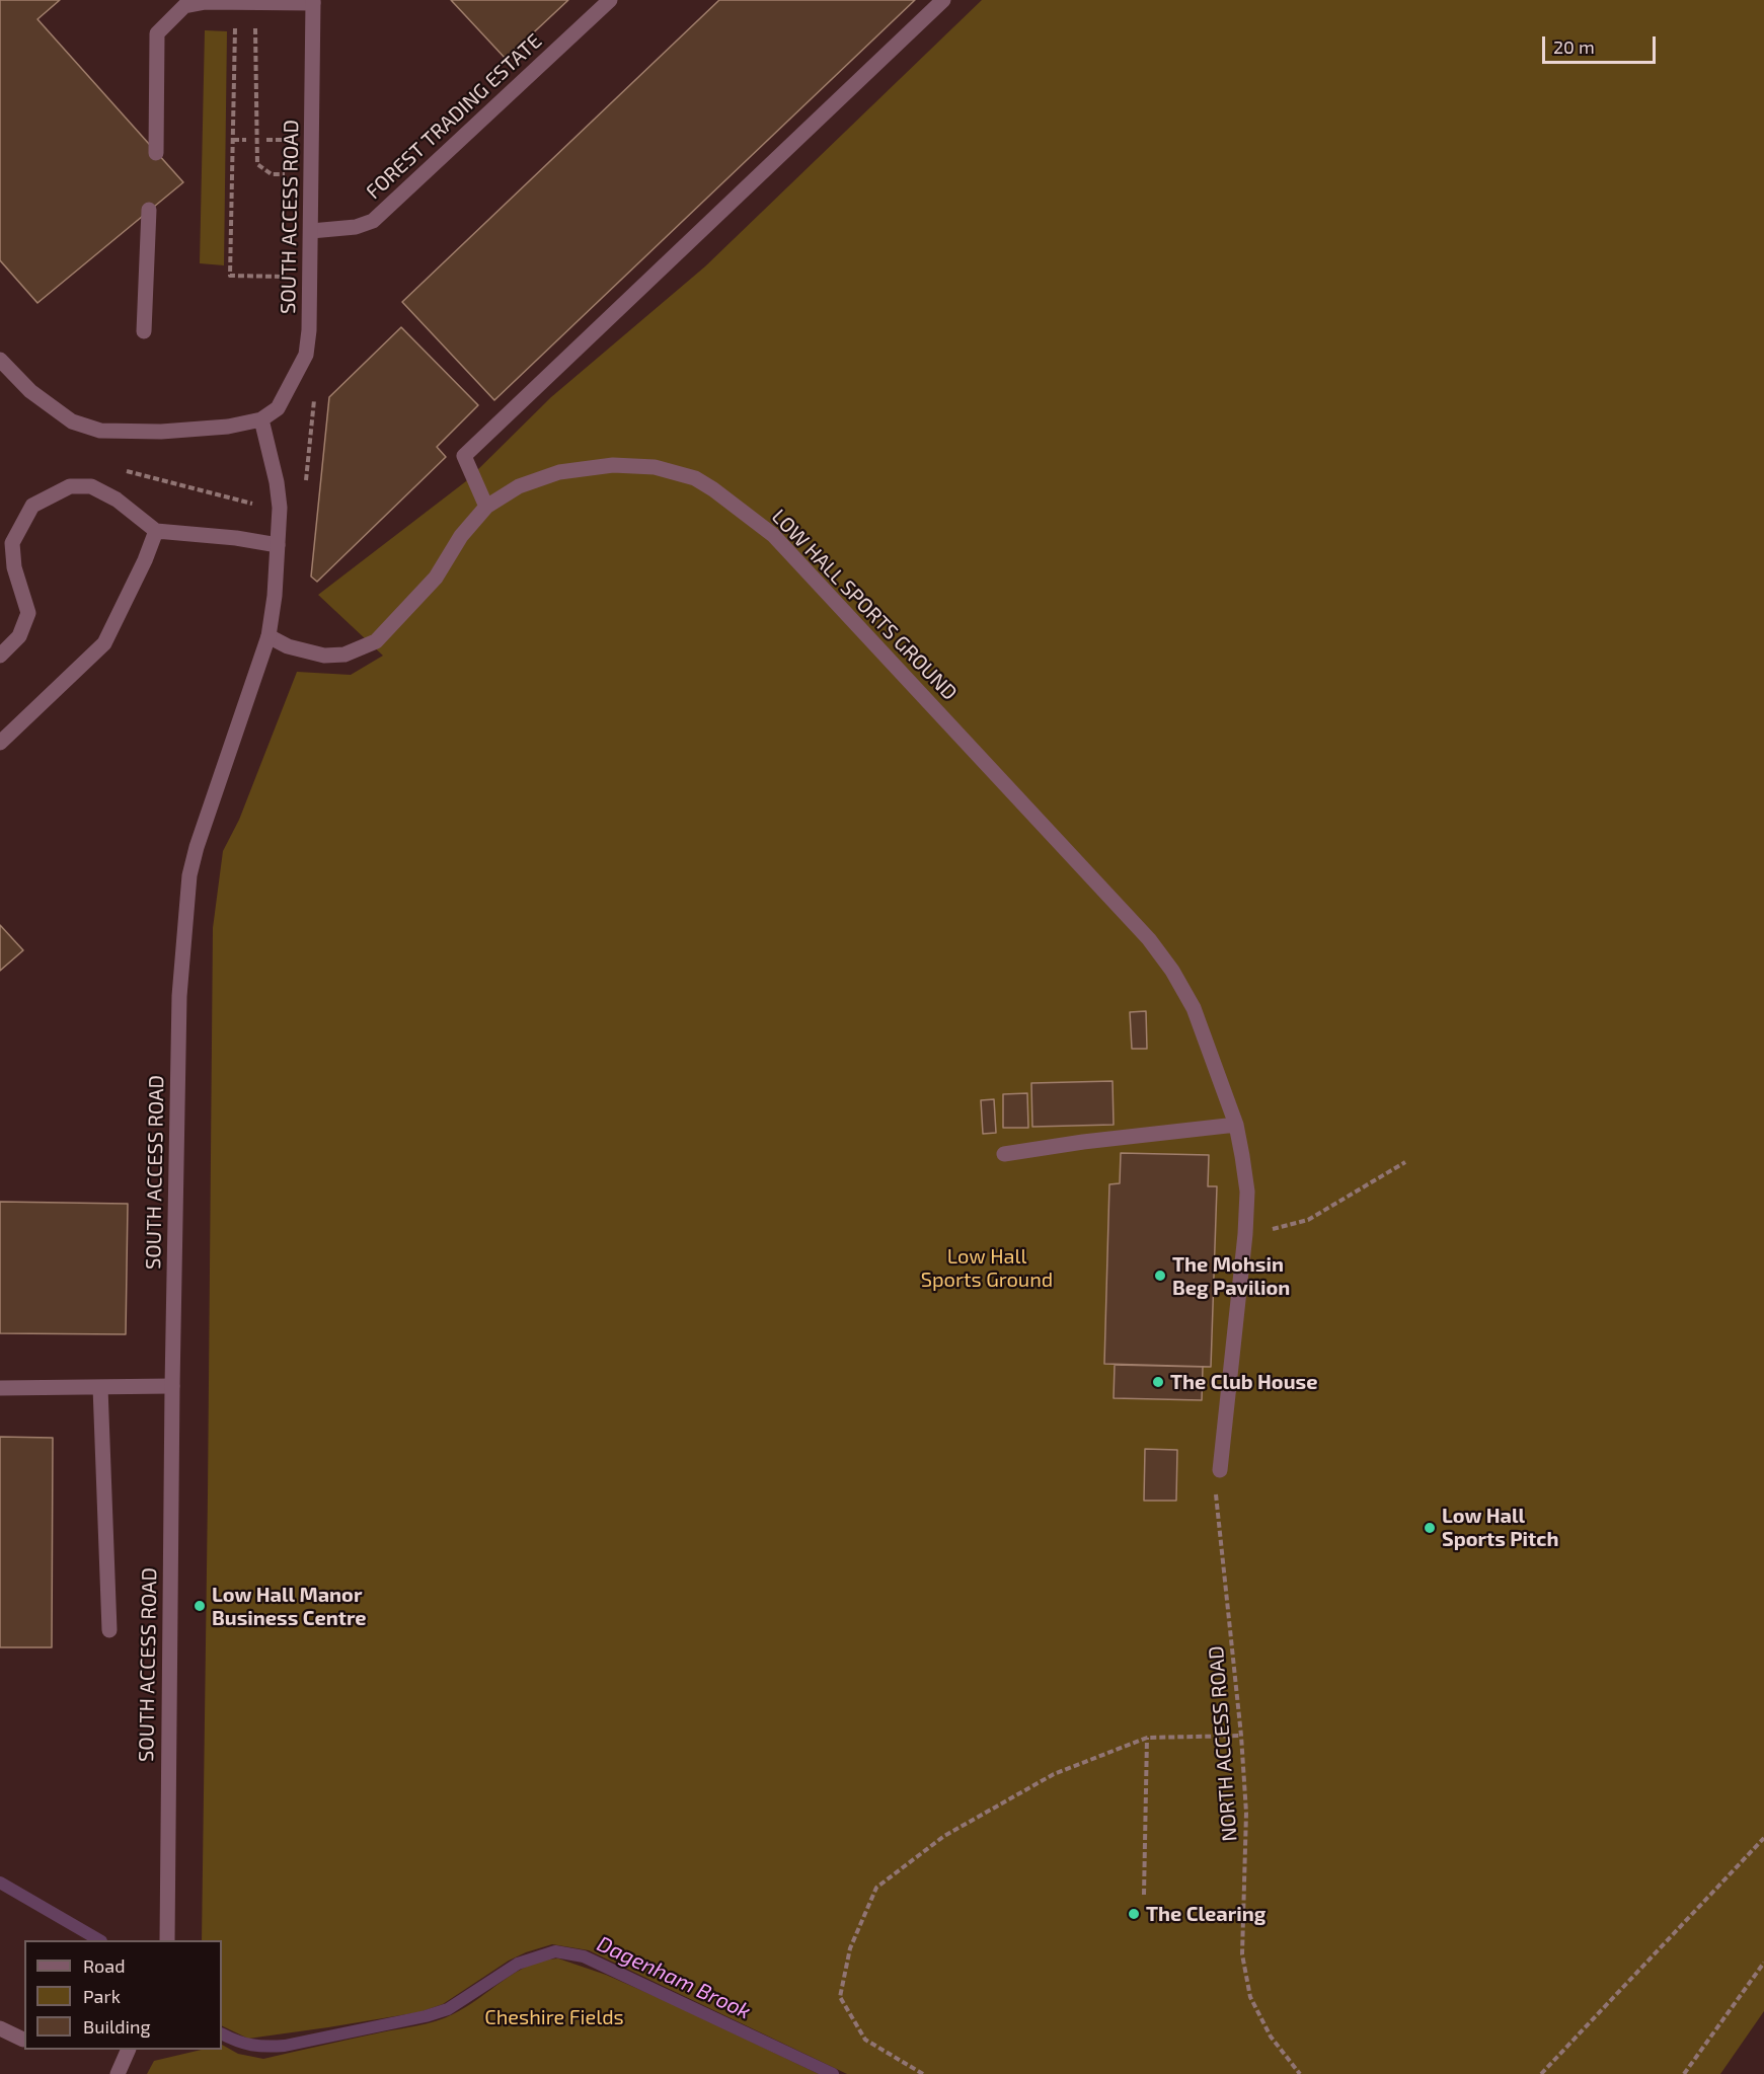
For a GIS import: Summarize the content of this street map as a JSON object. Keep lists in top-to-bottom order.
{
  "streets": {
    "street": ["FOREST TRADING ESTATE", "SOUTH ACCESS ROAD", "LOW HALL SPORTS GROUND"],
    "path": ["NORTH ACCESS ROAD"]
  },
  "crossings": [
    ["FOREST TRADING ESTATE", "SOUTH ACCESS ROAD"],
    ["SOUTH ACCESS ROAD", "LOW HALL SPORTS GROUND"],
    ["LOW HALL SPORTS GROUND", "NORTH ACCESS ROAD"]
  ],
  "water": ["Dagenham Brook"],
  "parks": ["Low Hall Sports Ground", "Cheshire Fields"],
  "places": [
    "The Mohsin Beg Pavilion",
    "The Club House",
    "Low Hall Sports Pitch",
    "Low Hall Manor Business Centre",
    "The Clearing"
  ],
  "legend": ["Road", "Park", "Building"],
  "scale_bar": "20 m"
}
